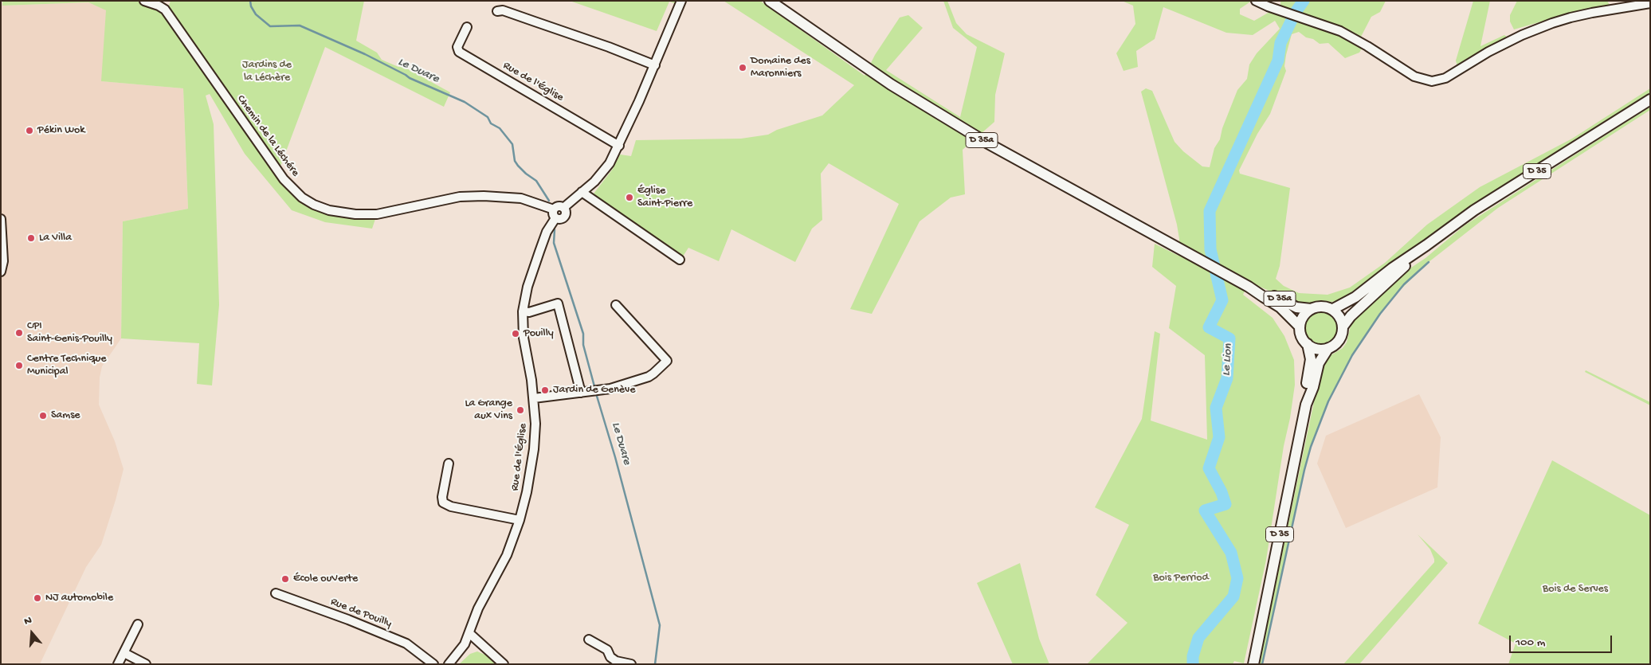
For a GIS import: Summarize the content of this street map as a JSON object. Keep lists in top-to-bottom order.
{
  "streets": {
    "main road": ["D 35a", "D 35"],
    "street": ["Rue de l'Église", "Chemin de la Léchére", "Rue de Pouilly"]
  },
  "crossings": [
    ["Rue de l'Église", "Chemin de la Léchére"],
    ["D 35a", "D 35"]
  ],
  "water": ["Le Duare", "Le Lion"],
  "parks": ["Jardins de la Léchère", "Bois Perriod", "Bois de Serves"],
  "places": [
    "Domaine des Maronniers",
    "Pékin Wok",
    "Église Saint-Pierre",
    "La Villa",
    "CPI Saint-Genis-Pouilly",
    "Pouilly",
    "Centre Technique Municipal",
    "Jardin de Genève",
    "La Grange aux Vins",
    "Samse",
    "École ouVerte",
    "NJ automobile"
  ],
  "scale_bar": "100 m",
  "north": "top"
}
